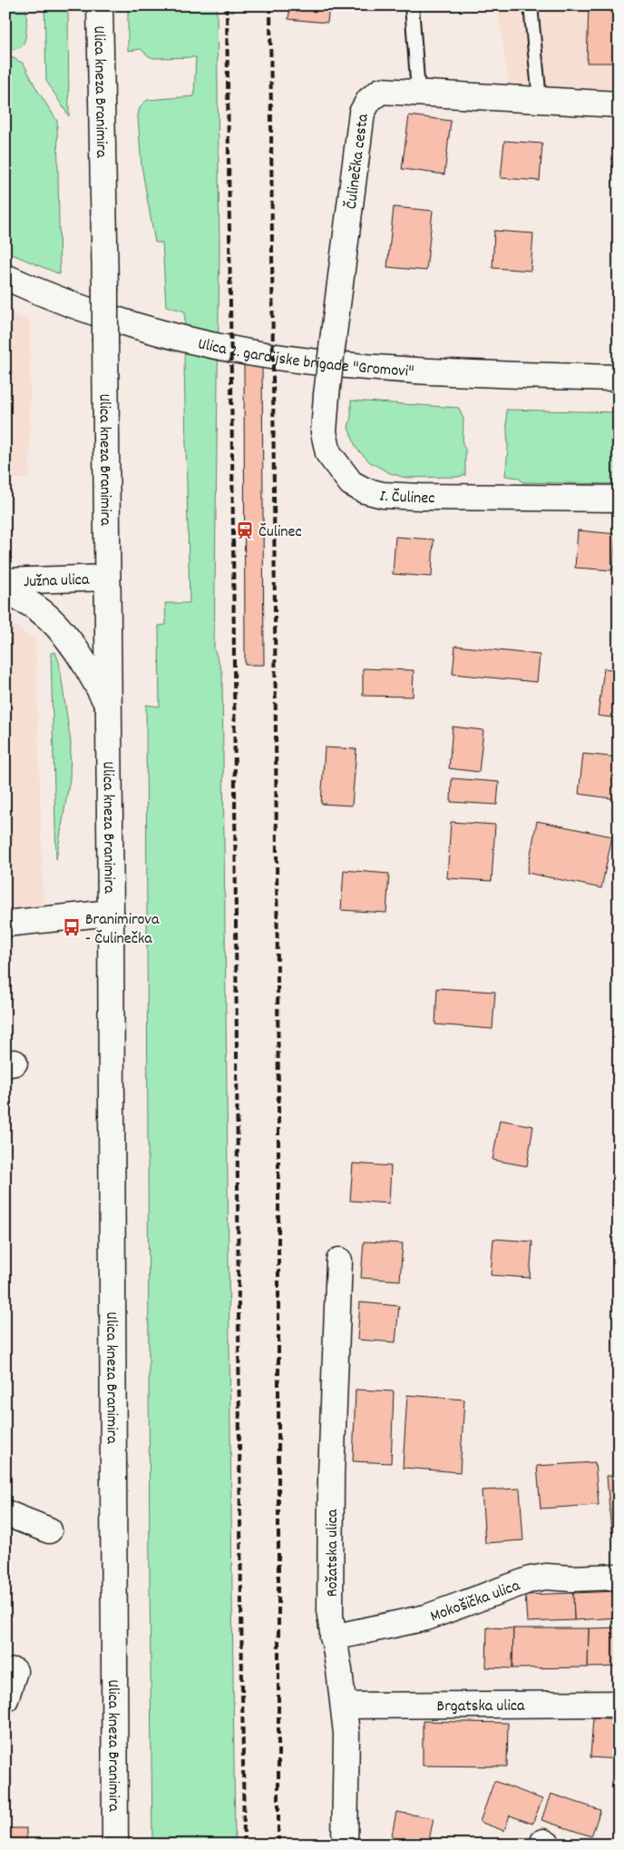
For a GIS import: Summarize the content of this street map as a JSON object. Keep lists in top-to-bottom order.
{
  "streets": {
    "street": [
      "Ulica kneza Branimira",
      "Čulinečka cesta",
      "Ulica 2. gardijske brigade \"Gromovi\"",
      "I. Čulinec",
      "Južna ulica",
      "Rožatska ulica",
      "Mokošička ulica",
      "Brgatska ulica"
    ]
  },
  "crossings": [
    ["Ulica kneza Branimira", "Južna ulica"],
    ["Čulinečka cesta", "I. Čulinec"],
    ["Rožatska ulica", "Mokošička ulica"],
    ["Rožatska ulica", "Brgatska ulica"]
  ],
  "places": {
    "station": ["Čulinec"],
    "bus stop": ["Branimirova - Čulinečka"]
  }
}
